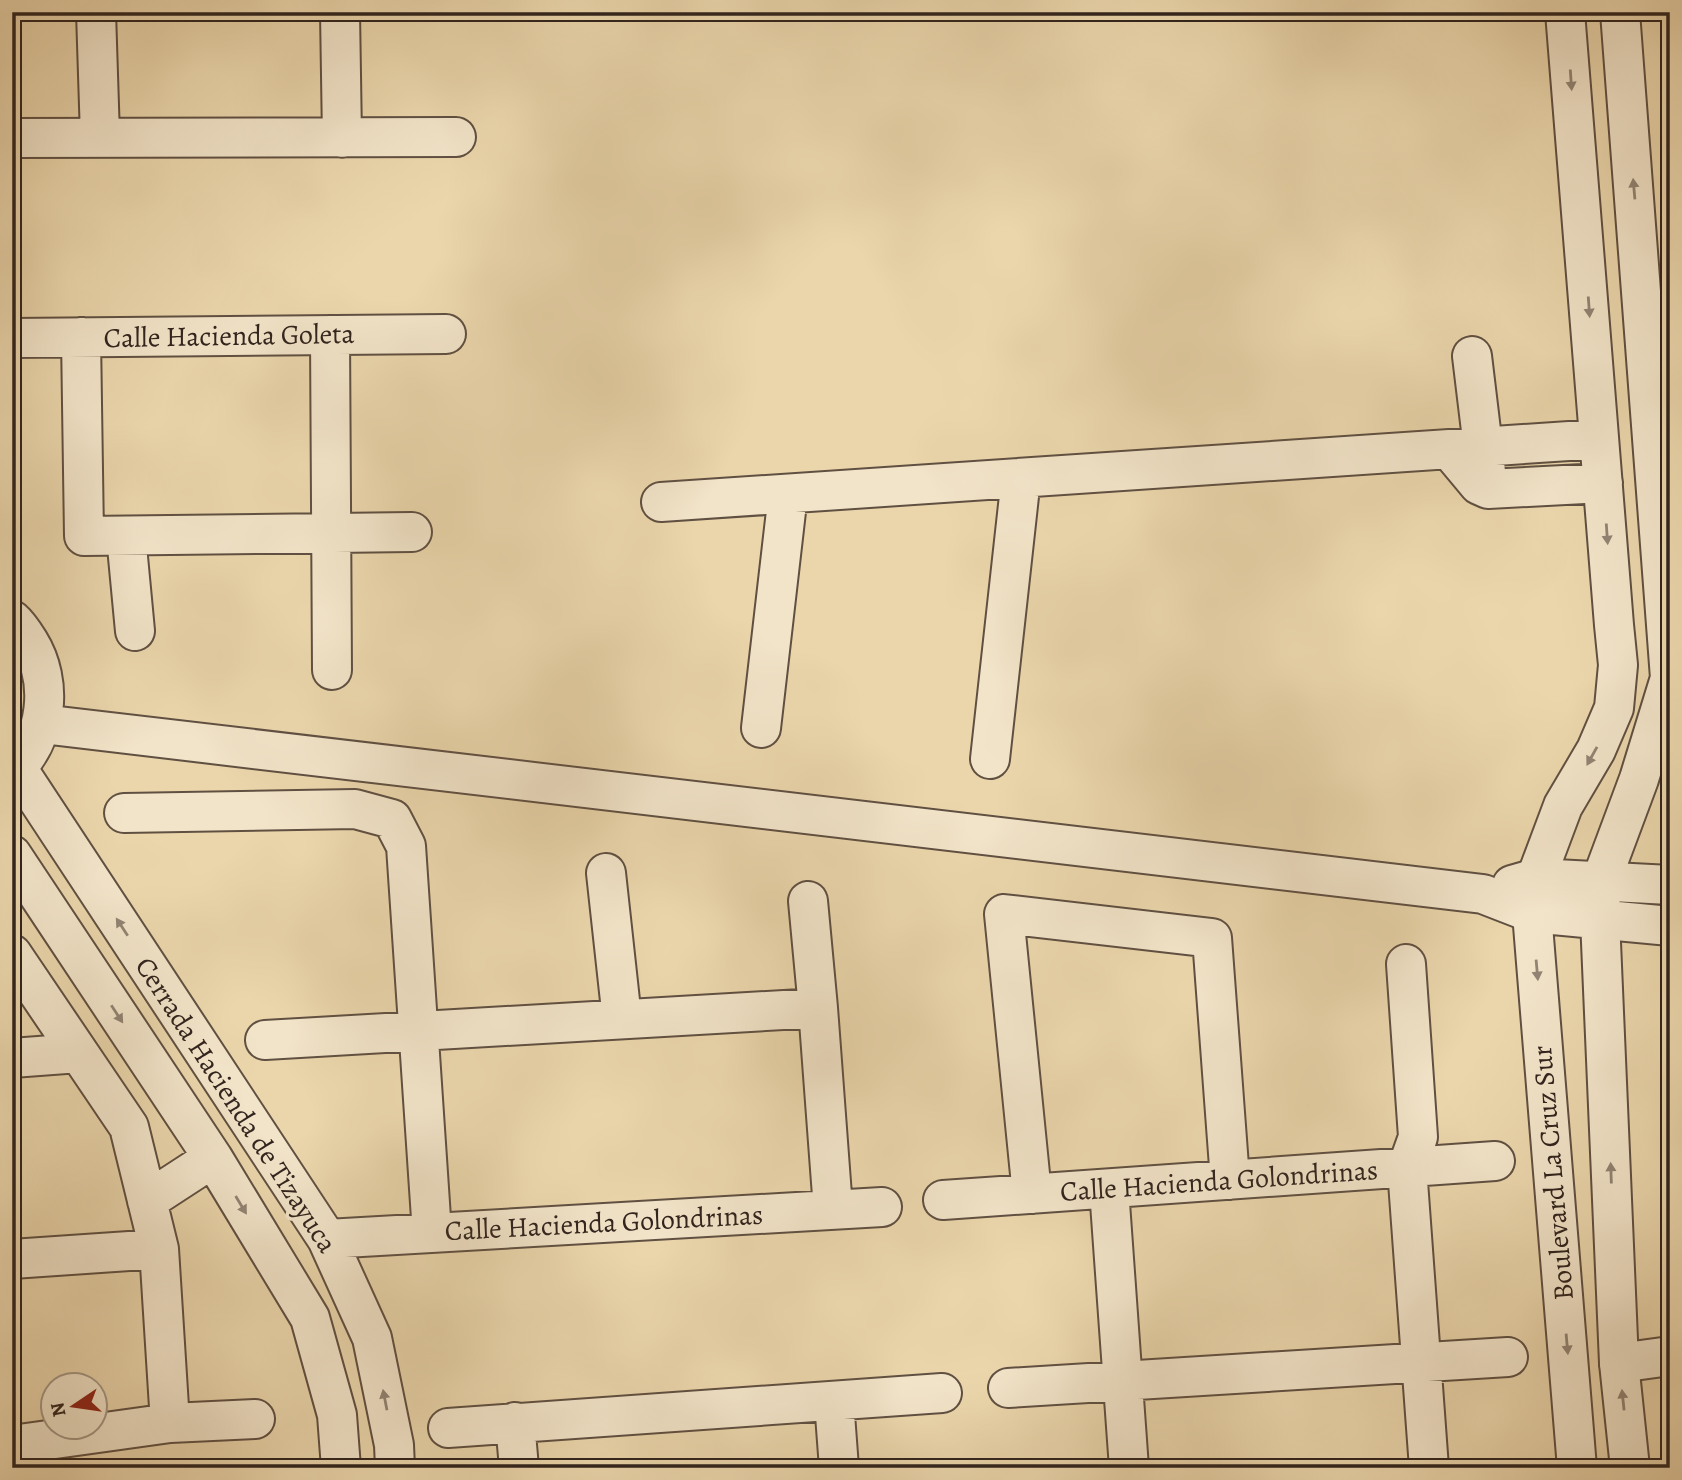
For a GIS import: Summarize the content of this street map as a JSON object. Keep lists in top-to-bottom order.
{
  "streets": {
    "street": [
      "Calle Hacienda Goleta",
      "Cerrada Hacienda de Tizayuca",
      "Boulevard La Cruz Sur",
      "Calle Hacienda Golondrinas"
    ]
  },
  "crossings": [
    ["Cerrada Hacienda de Tizayuca", "Calle Hacienda Golondrinas"]
  ],
  "north": "left"
}
